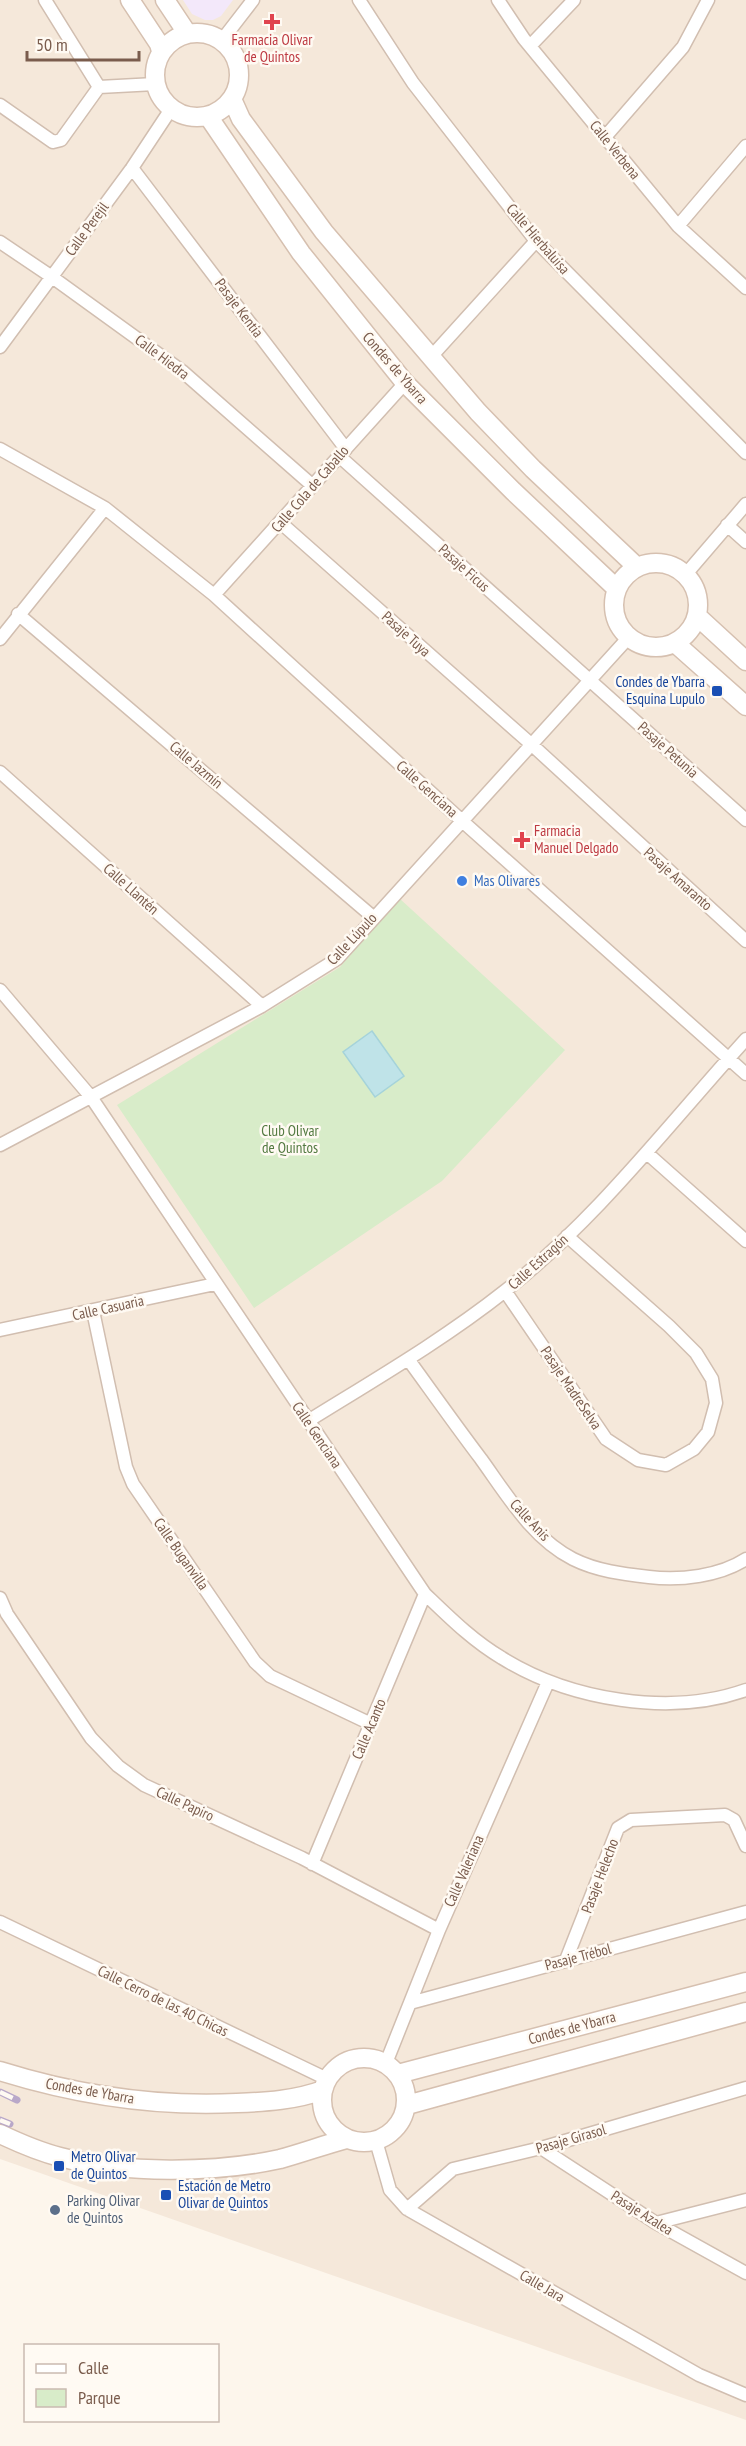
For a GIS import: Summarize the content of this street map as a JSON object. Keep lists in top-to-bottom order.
{
  "streets": {
    "main road": ["Condes de Ybarra"],
    "street": [
      "Calle Verbena",
      "Calle Perejil",
      "Calle Hierbaluisa",
      "Pasaje Kentia",
      "Calle Hiedra",
      "Calle Cola de Caballo",
      "Pasaje Ficus",
      "Pasaje Tuya",
      "Pasaje Petunia",
      "Calle Jazmín",
      "Calle Genciana",
      "Pasaje Amaranto",
      "Calle Llantén",
      "Calle Lúpulo",
      "Calle Estragón",
      "Calle Casuaria",
      "Pasaje MadreSelva",
      "Calle Anis",
      "Calle Buganvilla",
      "Calle Acanto",
      "Calle Papiro",
      "Calle Valeriana",
      "Pasaje Helecho",
      "Pasaje Trébol",
      "Calle Cerro de las 40 Chicas",
      "Pasaje Girasol",
      "Pasaje Azalea",
      "Calle Jara"
    ]
  },
  "crossings": [
    ["Calle Perejil", "Pasaje Kentia"],
    ["Calle Perejil", "Calle Hiedra"],
    ["Calle Perejil", "Condes de Ybarra"],
    ["Pasaje Kentia", "Calle Cola de Caballo"],
    ["Pasaje Kentia", "Pasaje Ficus"],
    ["Calle Hiedra", "Calle Cola de Caballo"],
    ["Condes de Ybarra", "Calle Cola de Caballo"],
    ["Condes de Ybarra", "Calle Lúpulo"],
    ["Condes de Ybarra", "Calle Valeriana"],
    ["Condes de Ybarra", "Calle Cerro de las 40 Chicas"],
    ["Condes de Ybarra", "Calle Jara"],
    ["Calle Cola de Caballo", "Pasaje Ficus"],
    ["Calle Cola de Caballo", "Pasaje Tuya"],
    ["Calle Cola de Caballo", "Calle Genciana"],
    ["Pasaje Ficus", "Pasaje Petunia"],
    ["Pasaje Ficus", "Calle Lúpulo"],
    ["Pasaje Tuya", "Pasaje Amaranto"],
    ["Pasaje Tuya", "Calle Lúpulo"],
    ["Pasaje Petunia", "Calle Lúpulo"],
    ["Calle Jazmín", "Calle Lúpulo"],
    ["Calle Genciana", "Calle Lúpulo"],
    ["Calle Genciana", "Calle Estragón"],
    ["Calle Genciana", "Calle Casuaria"],
    ["Calle Genciana", "Calle Acanto"],
    ["Calle Genciana", "Calle Valeriana"],
    ["Pasaje Amaranto", "Calle Lúpulo"],
    ["Calle Llantén", "Calle Lúpulo"],
    ["Calle Estragón", "Pasaje MadreSelva"],
    ["Calle Estragón", "Calle Anis"],
    ["Calle Casuaria", "Calle Buganvilla"],
    ["Calle Buganvilla", "Calle Acanto"],
    ["Calle Acanto", "Calle Papiro"],
    ["Calle Papiro", "Calle Valeriana"],
    ["Calle Valeriana", "Pasaje Trébol"],
    ["Calle Valeriana", "Calle Cerro de las 40 Chicas"],
    ["Calle Valeriana", "Calle Jara"],
    ["Pasaje Helecho", "Pasaje Trébol"],
    ["Calle Cerro de las 40 Chicas", "Calle Jara"],
    ["Pasaje Girasol", "Pasaje Azalea"],
    ["Pasaje Girasol", "Calle Jara"]
  ],
  "parks": ["Club Olivar de Quintos"],
  "places": {
    "health": ["Farmacia Olivar de Quintos", "Farmacia Manuel Delgado"],
    "transit": ["Condes de Ybarra Esquina Lupulo", "Metro Olivar de Quintos", "Estación de Metro Olivar de Quintos"],
    "other": ["Mas Olivares", "Parking Olivar de Quintos"]
  },
  "legend": ["Calle", "Parque"],
  "scale_bar": "50 m"
}
